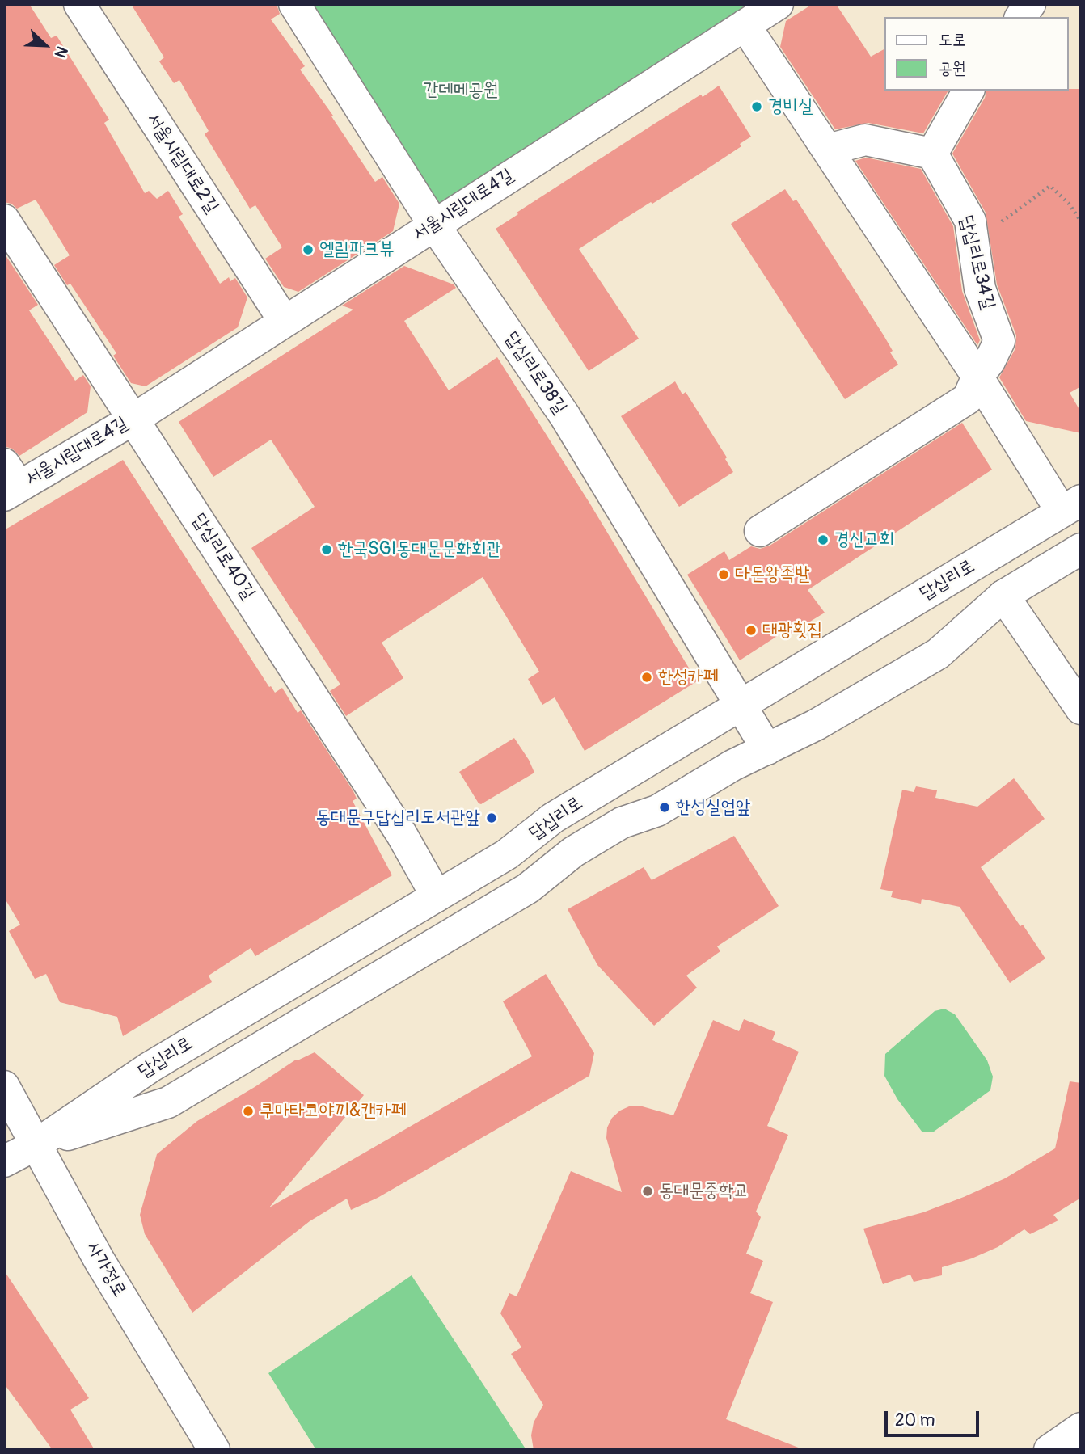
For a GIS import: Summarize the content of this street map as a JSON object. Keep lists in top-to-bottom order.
{
  "streets": {
    "street": [
      "서울시립대로2길",
      "서울시립대로4길",
      "답십리로34길",
      "답십리로38길",
      "답십리로40길",
      "답십리로",
      "사가정로"
    ]
  },
  "crossings": [
    ["서울시립대로2길", "서울시립대로4길"],
    ["서울시립대로4길", "답십리로38길"],
    ["서울시립대로4길", "답십리로40길"],
    ["답십리로38길", "답십리로"],
    ["답십리로40길", "답십리로"],
    ["답십리로", "사가정로"]
  ],
  "parks": ["간데메공원"],
  "places": [
    "경비실",
    "엘림파크뷰",
    "경신교회",
    "한국SGI동대문문화회관",
    "다돈왕족발",
    "대광횟집",
    "한성카페",
    "한성실업앞",
    "동대문구답십리도서관앞",
    "쿠마타코야끼&캔카페",
    "동대문중학교"
  ],
  "legend": ["도로", "공원"],
  "scale_bar": "20 m",
  "north": "bottom right"
}
